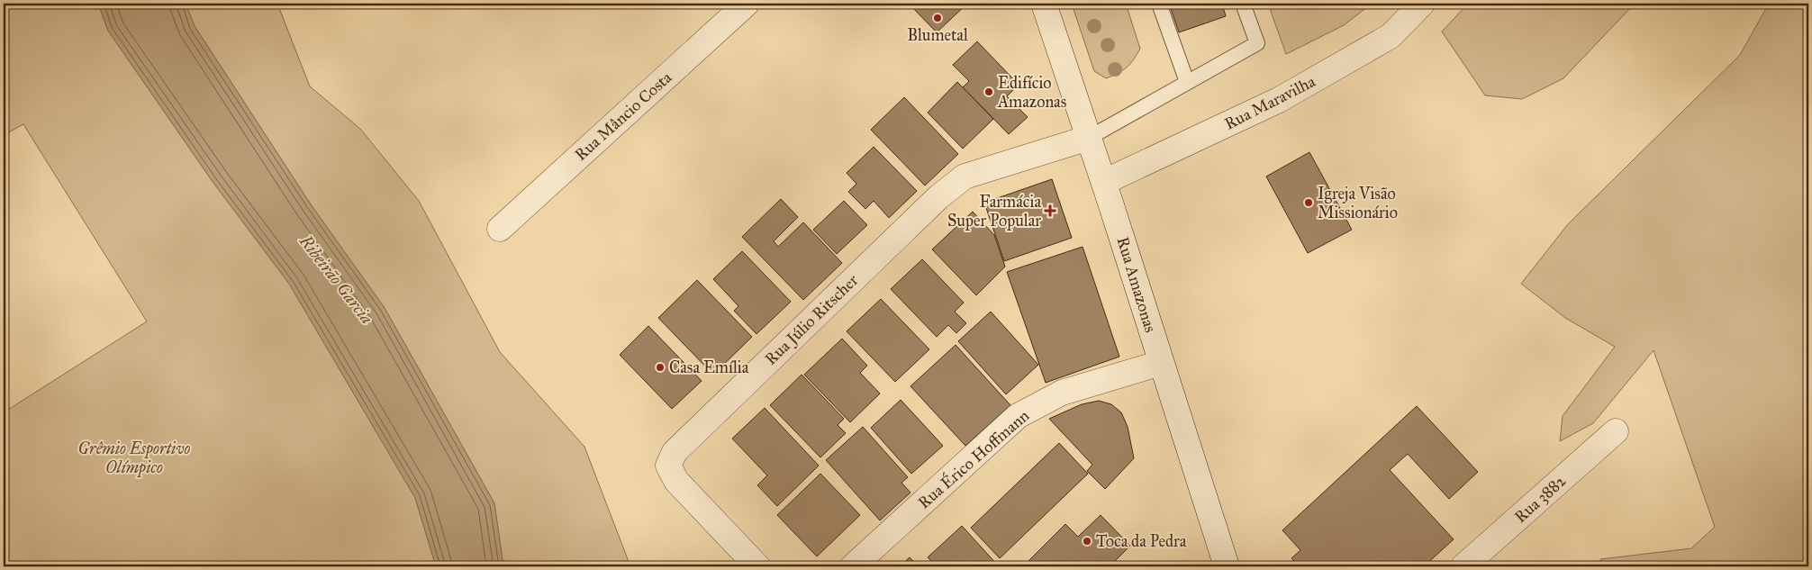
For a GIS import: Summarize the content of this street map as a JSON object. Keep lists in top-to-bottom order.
{
  "streets": {
    "street": [
      "Rua Maravilha",
      "Rua Mâncio Costa",
      "Rua Amazonas",
      "Rua Júlio Ritscher",
      "Rua Érico Hoffmann",
      "Rua 3882"
    ]
  },
  "crossings": [
    ["Rua Maravilha", "Rua Amazonas"],
    ["Rua Amazonas", "Rua Júlio Ritscher"],
    ["Rua Amazonas", "Rua Érico Hoffmann"]
  ],
  "water": ["Ribeirão Garcia"],
  "parks": ["Grêmio Esportivo Olímpico"],
  "places": {
    "other": [
      "Blumetal",
      "Edifício Amazonas",
      "Igreja Visão Missionário",
      "Casa Emília",
      "Toca da Pedra"
    ],
    "health": ["Farmácia Super Popular"]
  }
}
